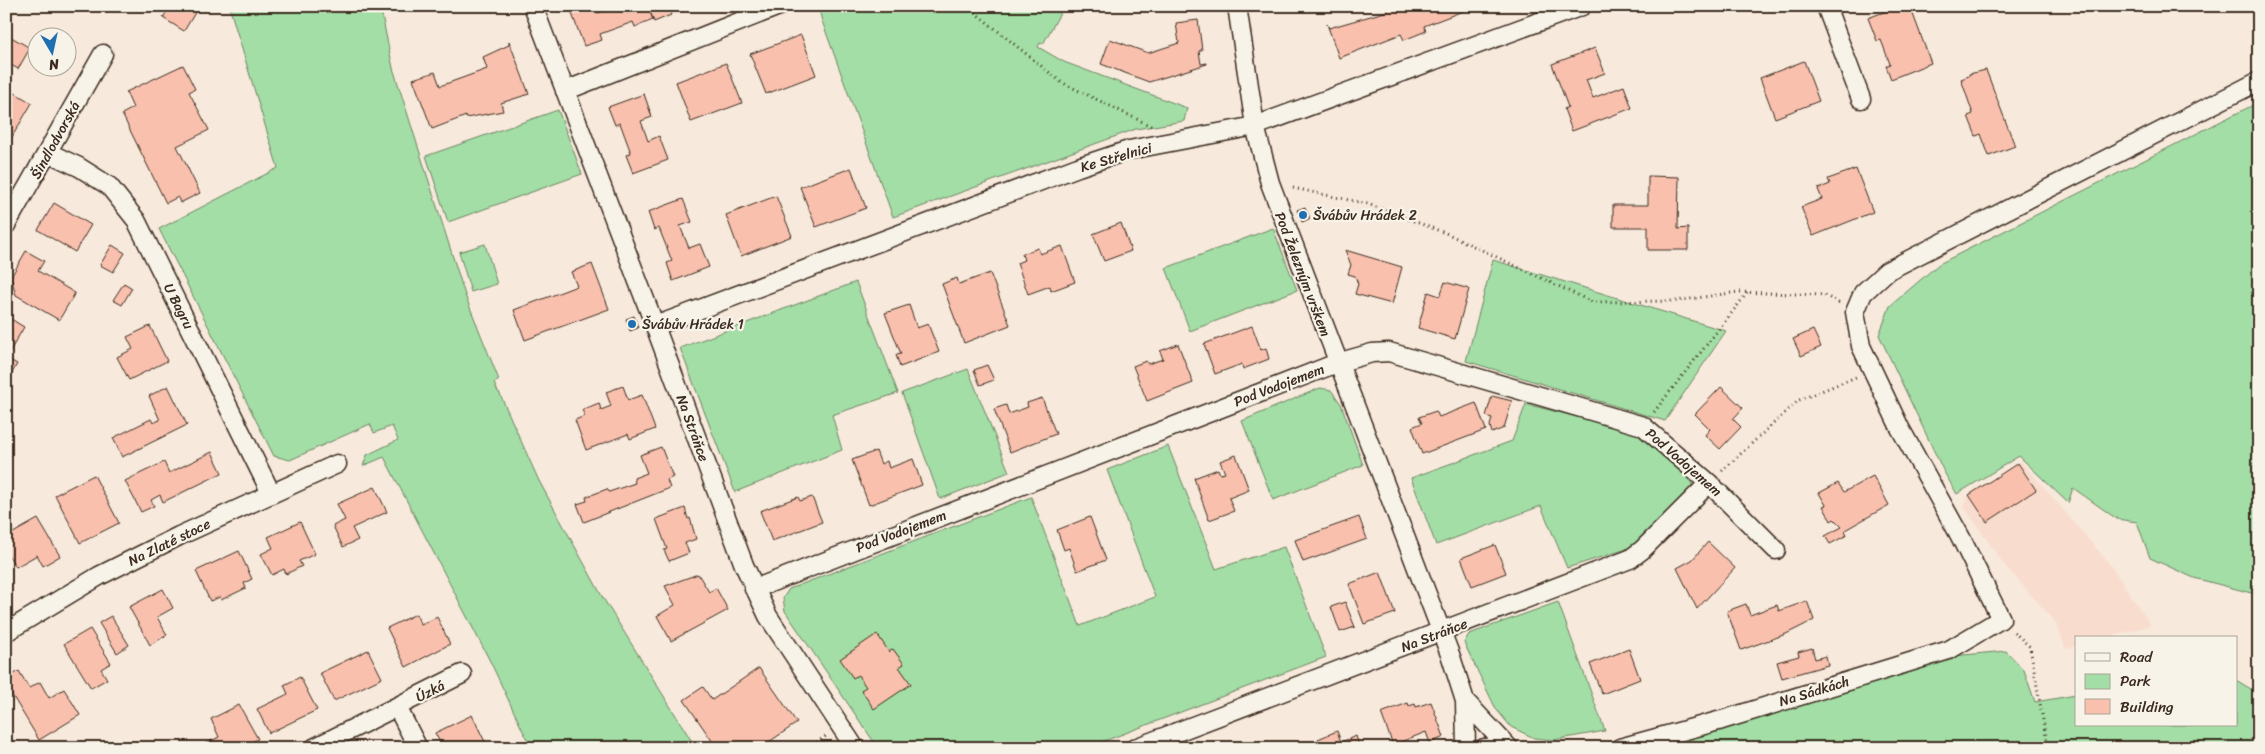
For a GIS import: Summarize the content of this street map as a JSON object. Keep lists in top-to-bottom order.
{
  "streets": {
    "street": [
      "Šindlodvorská",
      "Ke Střelnici",
      "Pod Železným vrškem",
      "U Bagru",
      "Pod Vodojemem",
      "Na Stráňce",
      "Na Zlaté stoce",
      "Úzká",
      "Na Sádkách"
    ]
  },
  "crossings": [
    ["Šindlodvorská", "U Bagru"],
    ["Ke Střelnici", "Pod Železným vrškem"],
    ["Ke Střelnici", "Na Stráňce"],
    ["Pod Železným vrškem", "Pod Vodojemem"],
    ["Pod Železným vrškem", "Na Stráňce"],
    ["U Bagru", "Na Zlaté stoce"],
    ["Pod Vodojemem", "Na Stráňce"]
  ],
  "places": ["Švábův Hrádek 2", "Švábův Hrádek 1"],
  "legend": ["Road", "Park", "Building"],
  "north": "bottom"
}
